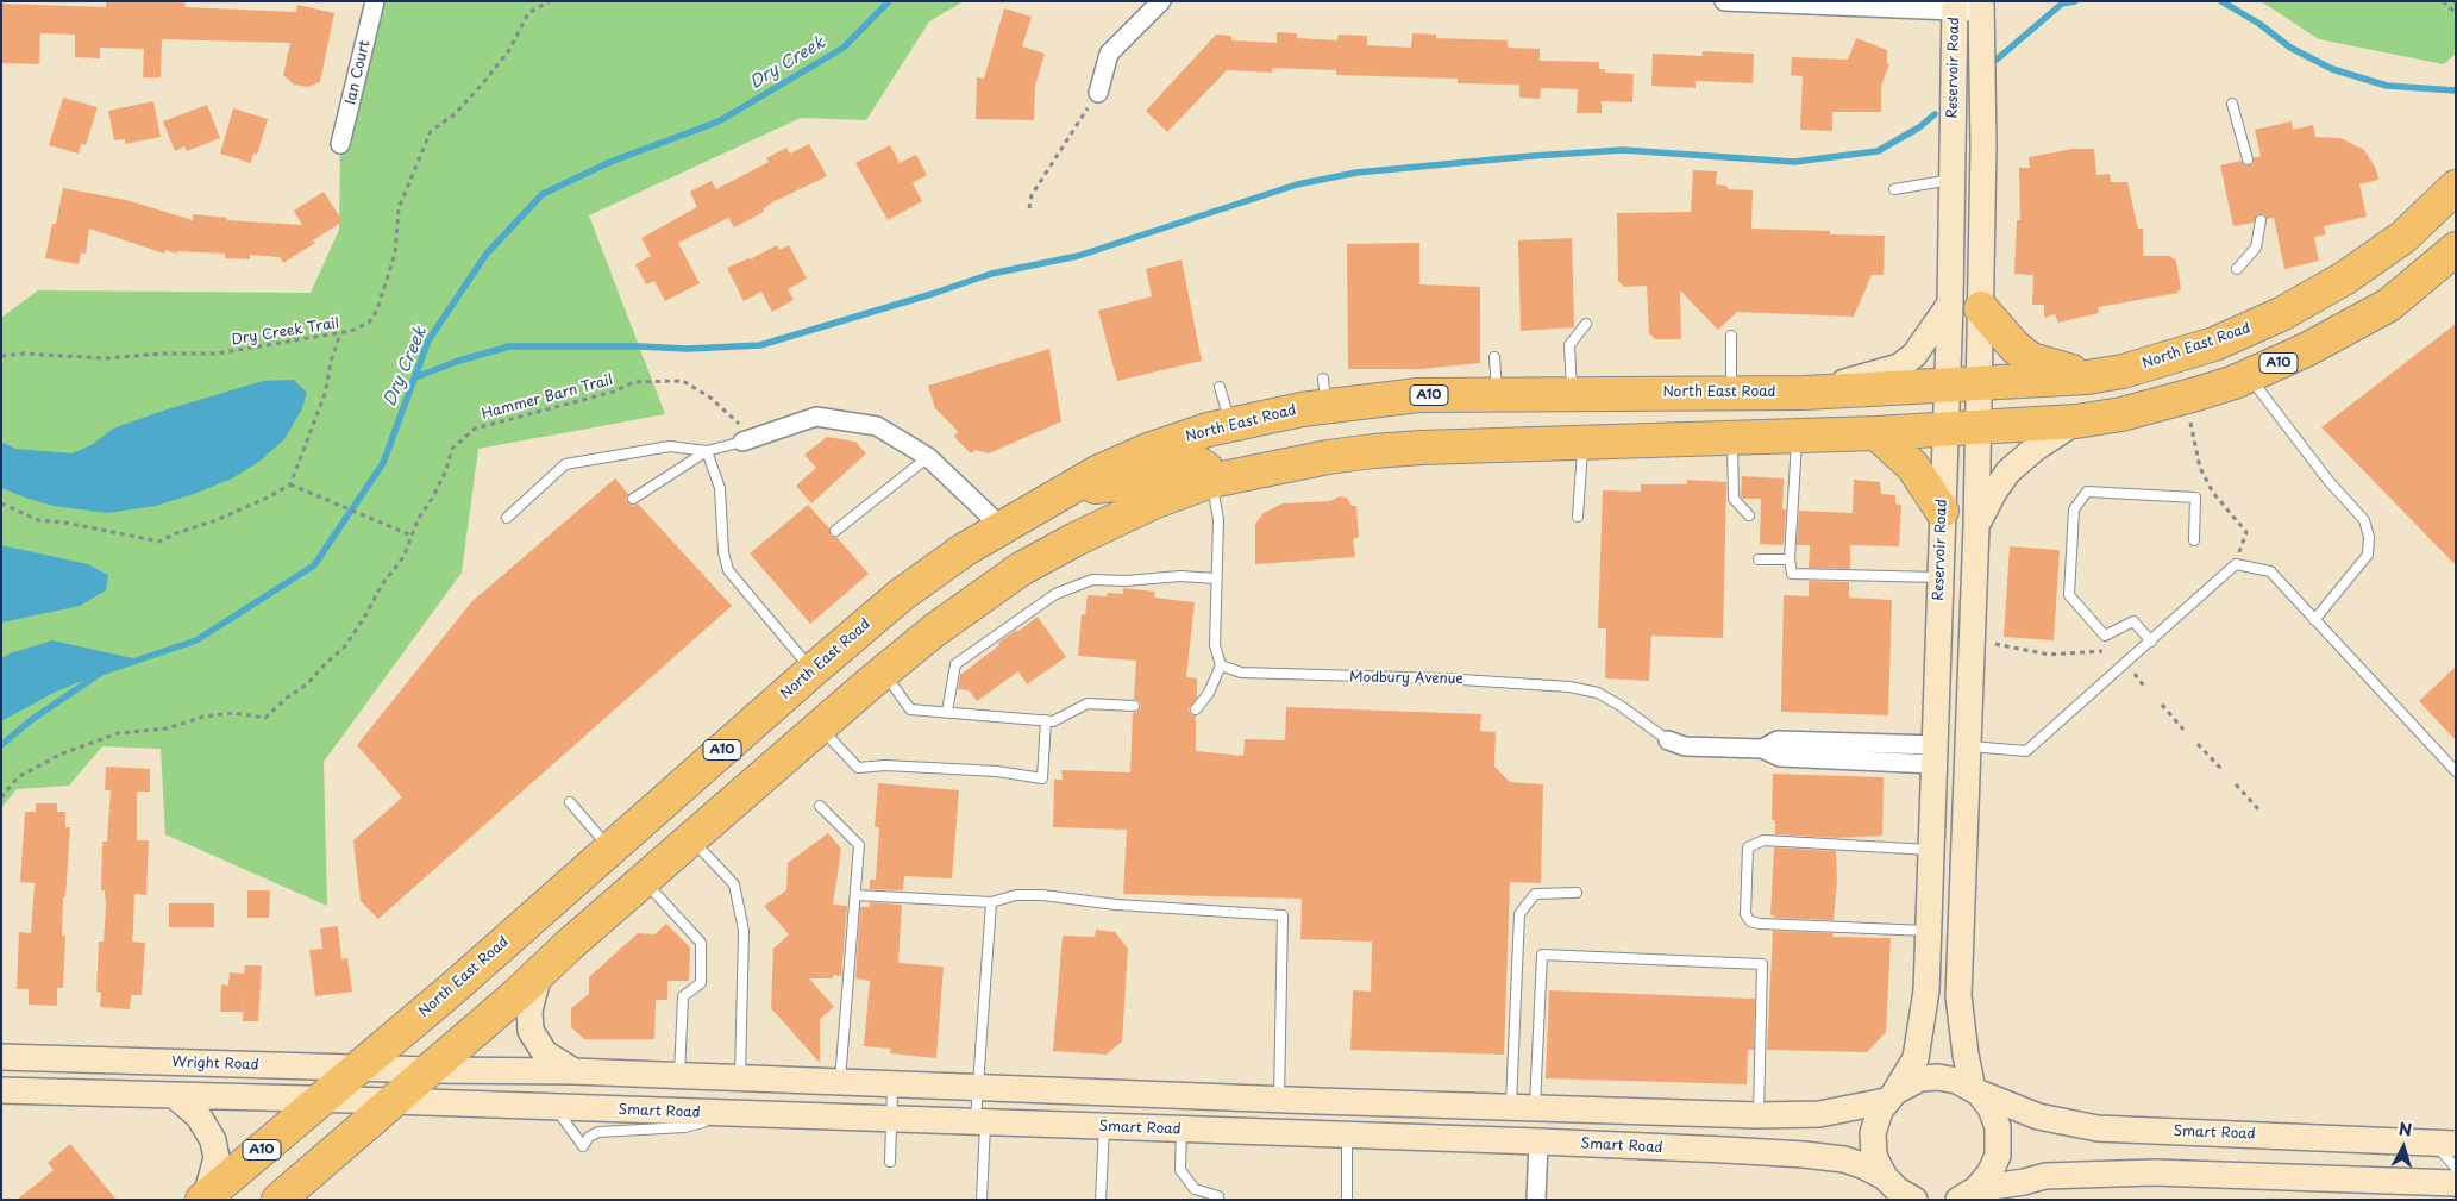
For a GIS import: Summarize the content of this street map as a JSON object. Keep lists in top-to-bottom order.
{
  "streets": {
    "highway": ["North East Road", "A10"],
    "main road": ["Reservoir Road", "Wright Road", "Smart Road"],
    "street": ["Ian Court", "Modbury Avenue"],
    "path": ["Dry Creek Trail", "Hammer Barn Trail"]
  },
  "crossings": [
    ["Reservoir Road", "North East Road"],
    ["Reservoir Road", "A10"],
    ["Reservoir Road", "Modbury Avenue"],
    ["Reservoir Road", "Smart Road"],
    ["North East Road", "Wright Road"],
    ["A10", "Wright Road"],
    ["A10", "Smart Road"]
  ],
  "water": ["Dry Creek"],
  "north": "top"
}
